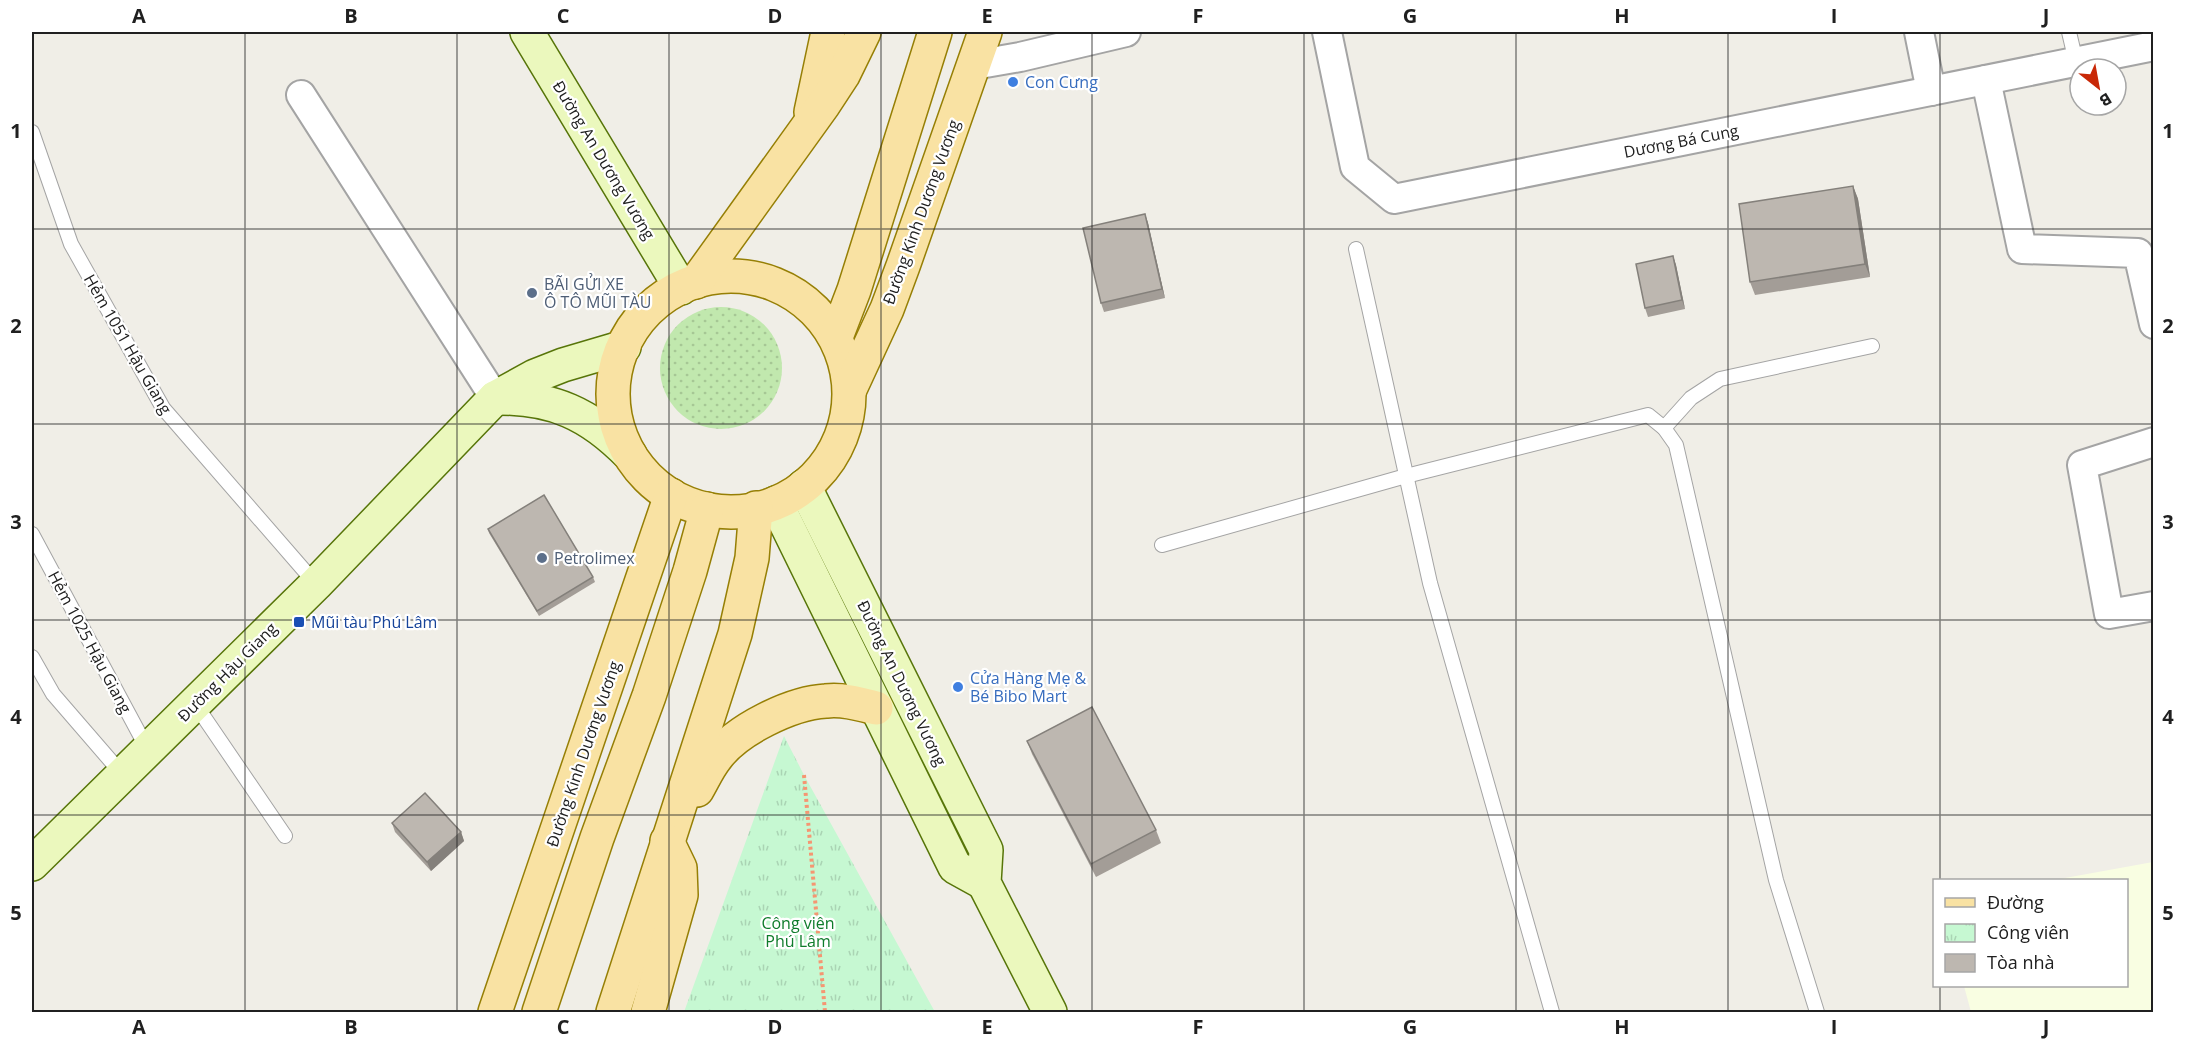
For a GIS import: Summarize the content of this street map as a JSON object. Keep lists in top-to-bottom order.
{
  "streets": {
    "main road": ["Đường An Dương Vương", "Đường Kinh Dương Vương", "Đường Hậu Giang"],
    "street": ["Dương Bá Cung"],
    "lane": ["Hẻm 1051 Hậu Giang", "Hẻm 1025 Hậu Giang"]
  },
  "crossings": [
    ["Hẻm 1051 Hậu Giang", "Đường Hậu Giang"],
    ["Hẻm 1025 Hậu Giang", "Đường Hậu Giang"]
  ],
  "parks": ["Công viên Phú Lâm"],
  "places": {
    "other": [
      "Con Cưng",
      "BÃI GỬI XE Ô TÔ MŨI TÀU",
      "Petrolimex",
      "Cửa Hàng Mẹ & Bé Bibo Mart"
    ],
    "transit": ["Mũi tàu Phú Lâm"]
  },
  "legend": ["Đường", "Công viên", "Tòa nhà"],
  "north": "bottom right",
  "grid": {
    "columns": [
      "A",
      "B",
      "C",
      "D",
      "E",
      "F",
      "G",
      "H",
      "I",
      "J"
    ],
    "rows": [
      "1",
      "2",
      "3",
      "4",
      "5"
    ]
  }
}
